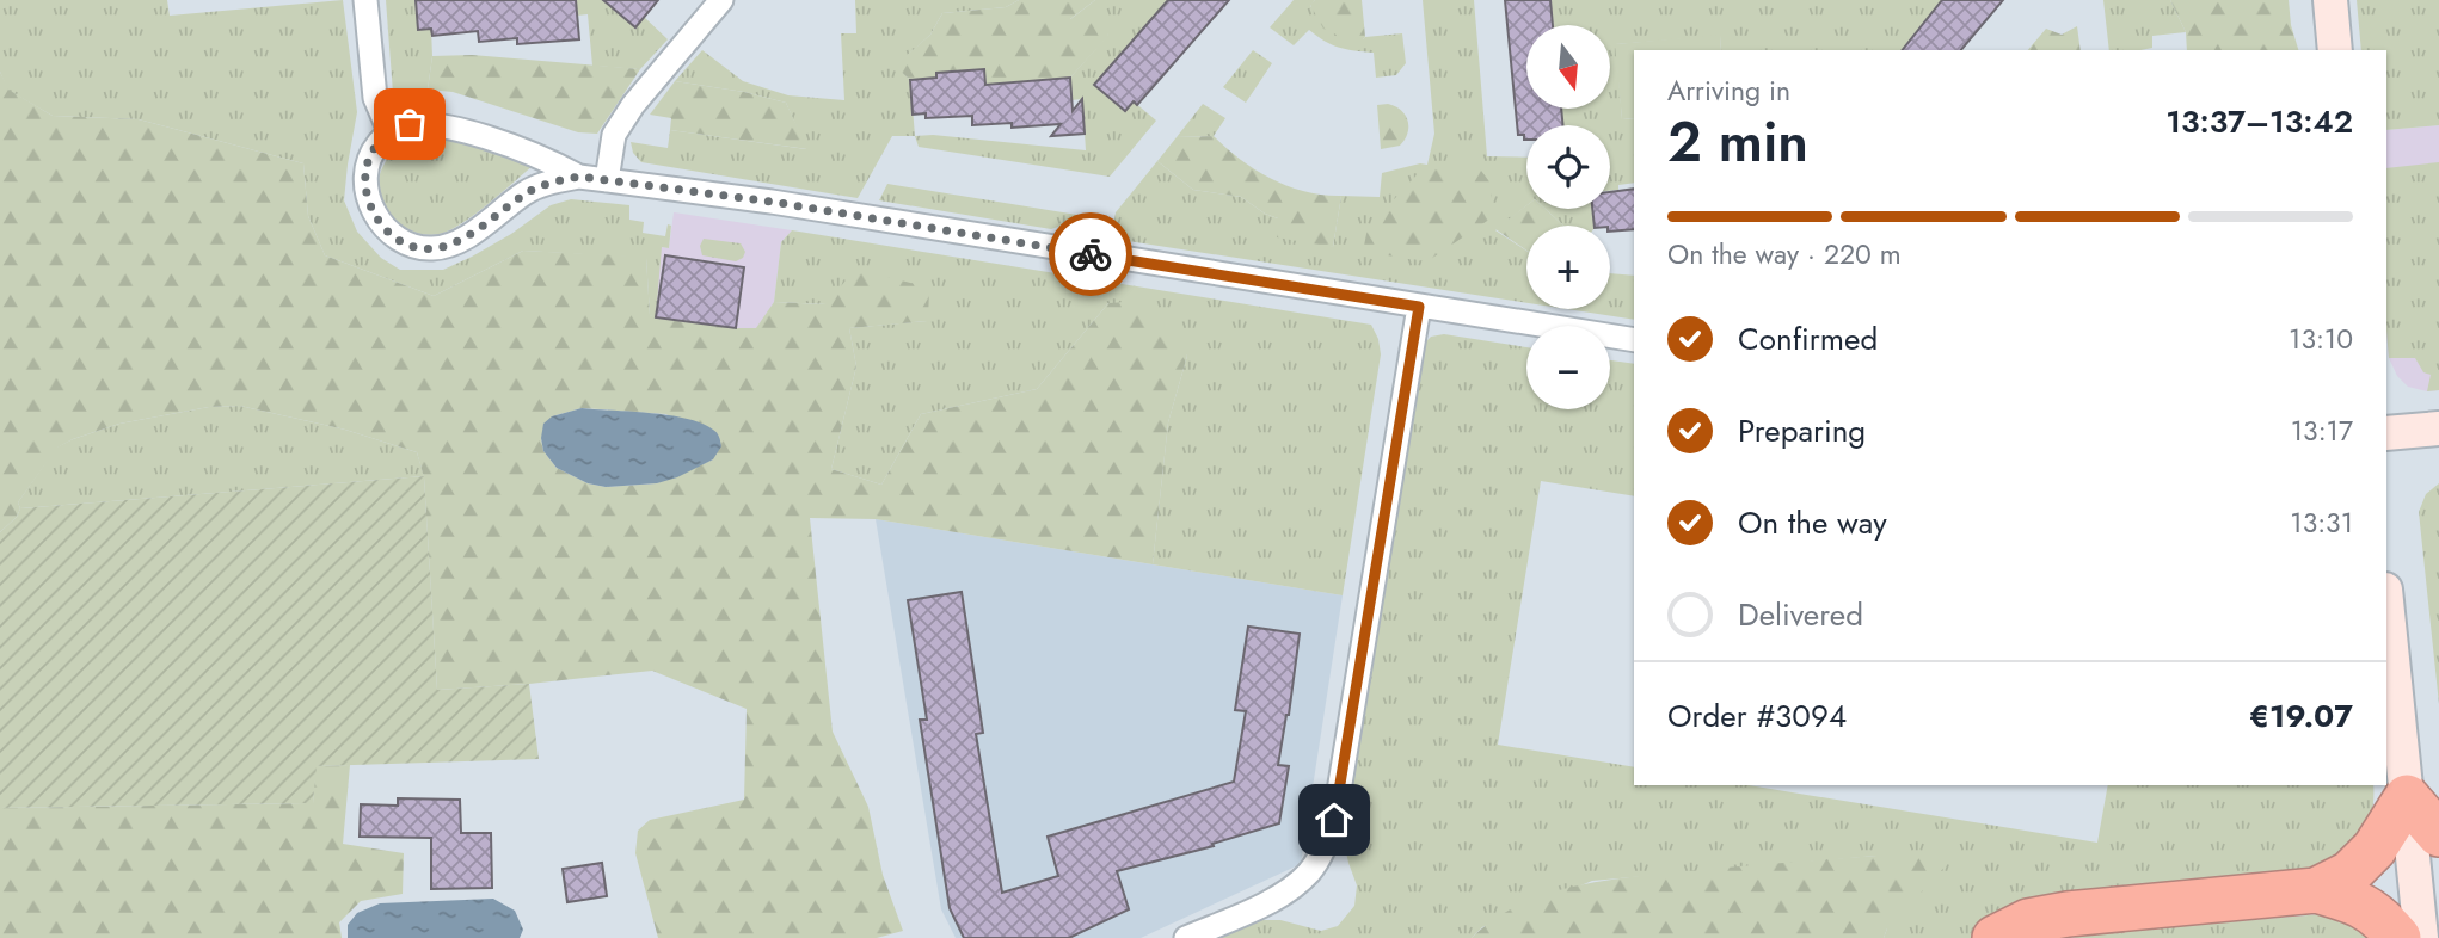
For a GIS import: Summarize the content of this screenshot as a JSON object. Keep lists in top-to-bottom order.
{
  "north": "bottom",
  "page": {
    "map_buttons": ["+", "−"],
    "heading": ["2 min", "Arriving in", "13:37–13:42"],
    "panel": ["Order #3094", "€19.07"],
    "bar": "On the way · 220 m",
    "list": [
      ["Confirmed", "13:10"],
      ["Preparing", "13:17"],
      ["On the way", "13:31"],
      "Delivered"
    ]
  }
}
